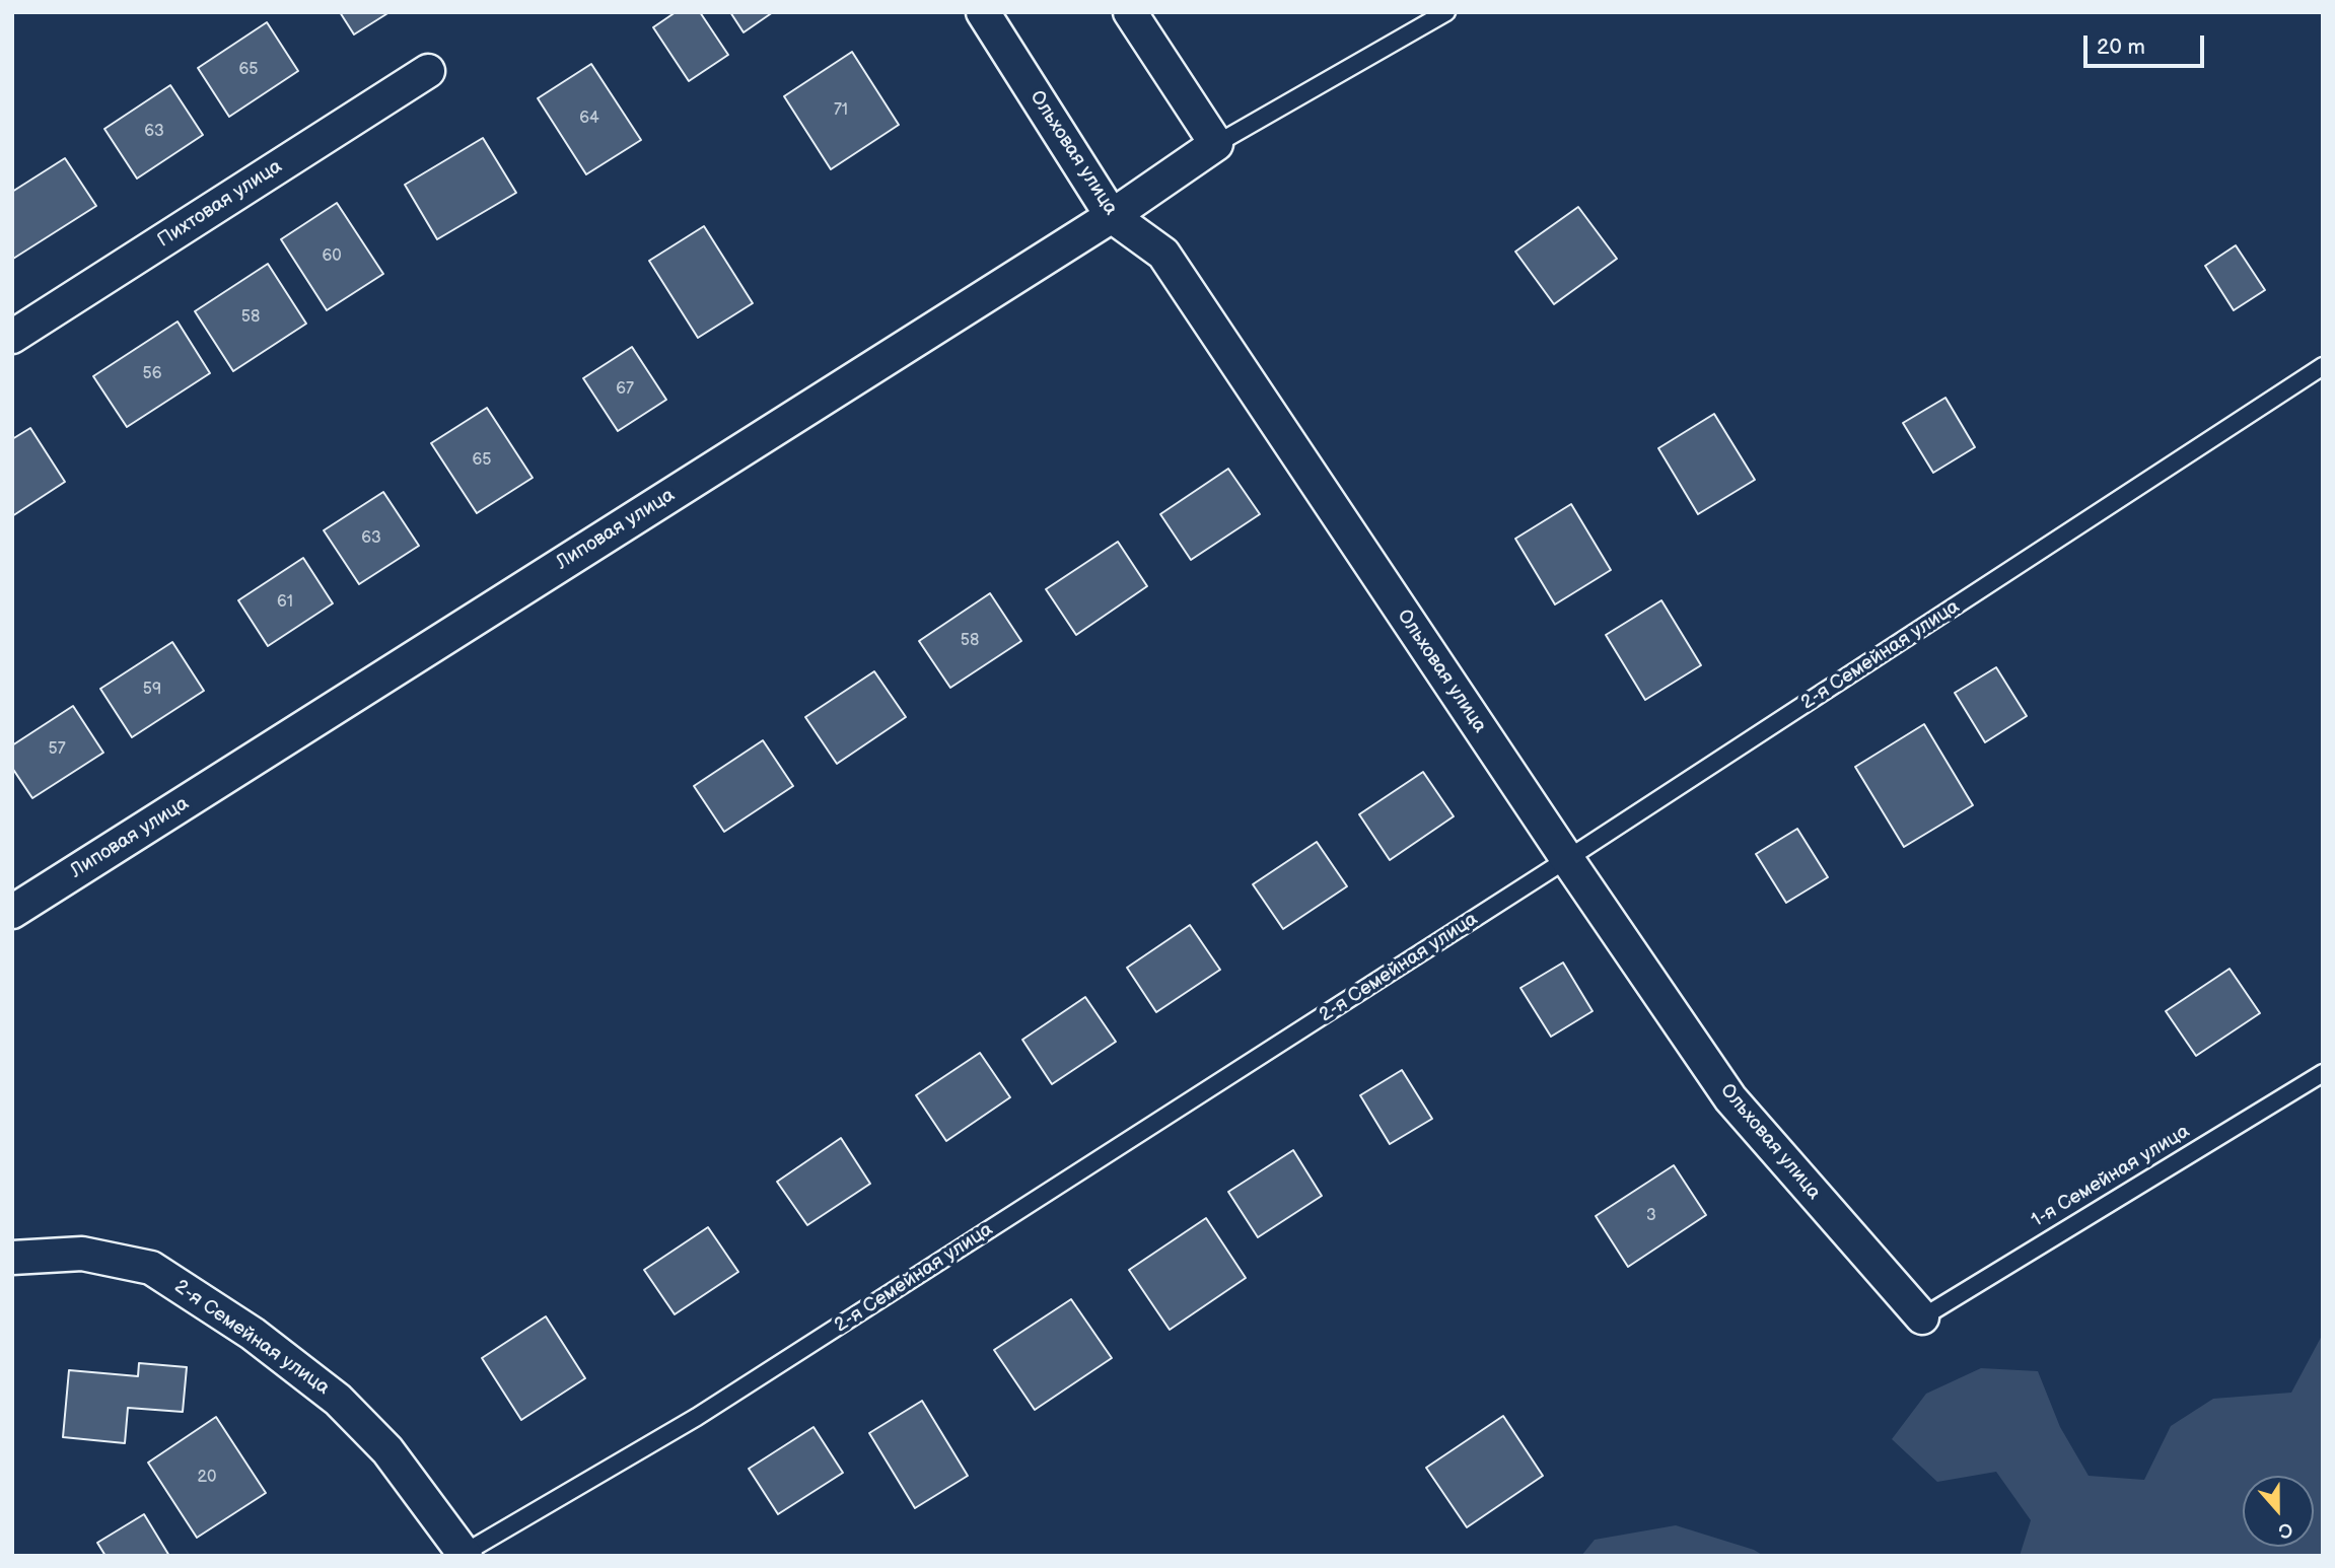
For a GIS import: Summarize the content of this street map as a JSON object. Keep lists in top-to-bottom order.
{
  "streets": {
    "street": [
      "Ольховая улица",
      "Пихтовая улица",
      "Липовая улица",
      "2-я Семейная улица"
    ],
    "lane": ["1-я Семейная улица"]
  },
  "crossings": [
    ["Ольховая улица", "Липовая улица"],
    ["Ольховая улица", "2-я Семейная улица"],
    ["Ольховая улица", "1-я Семейная улица"]
  ],
  "house_numbers": [
    "65",
    "71",
    "64",
    "63",
    "60",
    "58",
    "56",
    "67",
    "65",
    "63",
    "61",
    "58",
    "59",
    "57",
    "3",
    "20"
  ],
  "scale_bar": "20 m",
  "north": "bottom"
}
